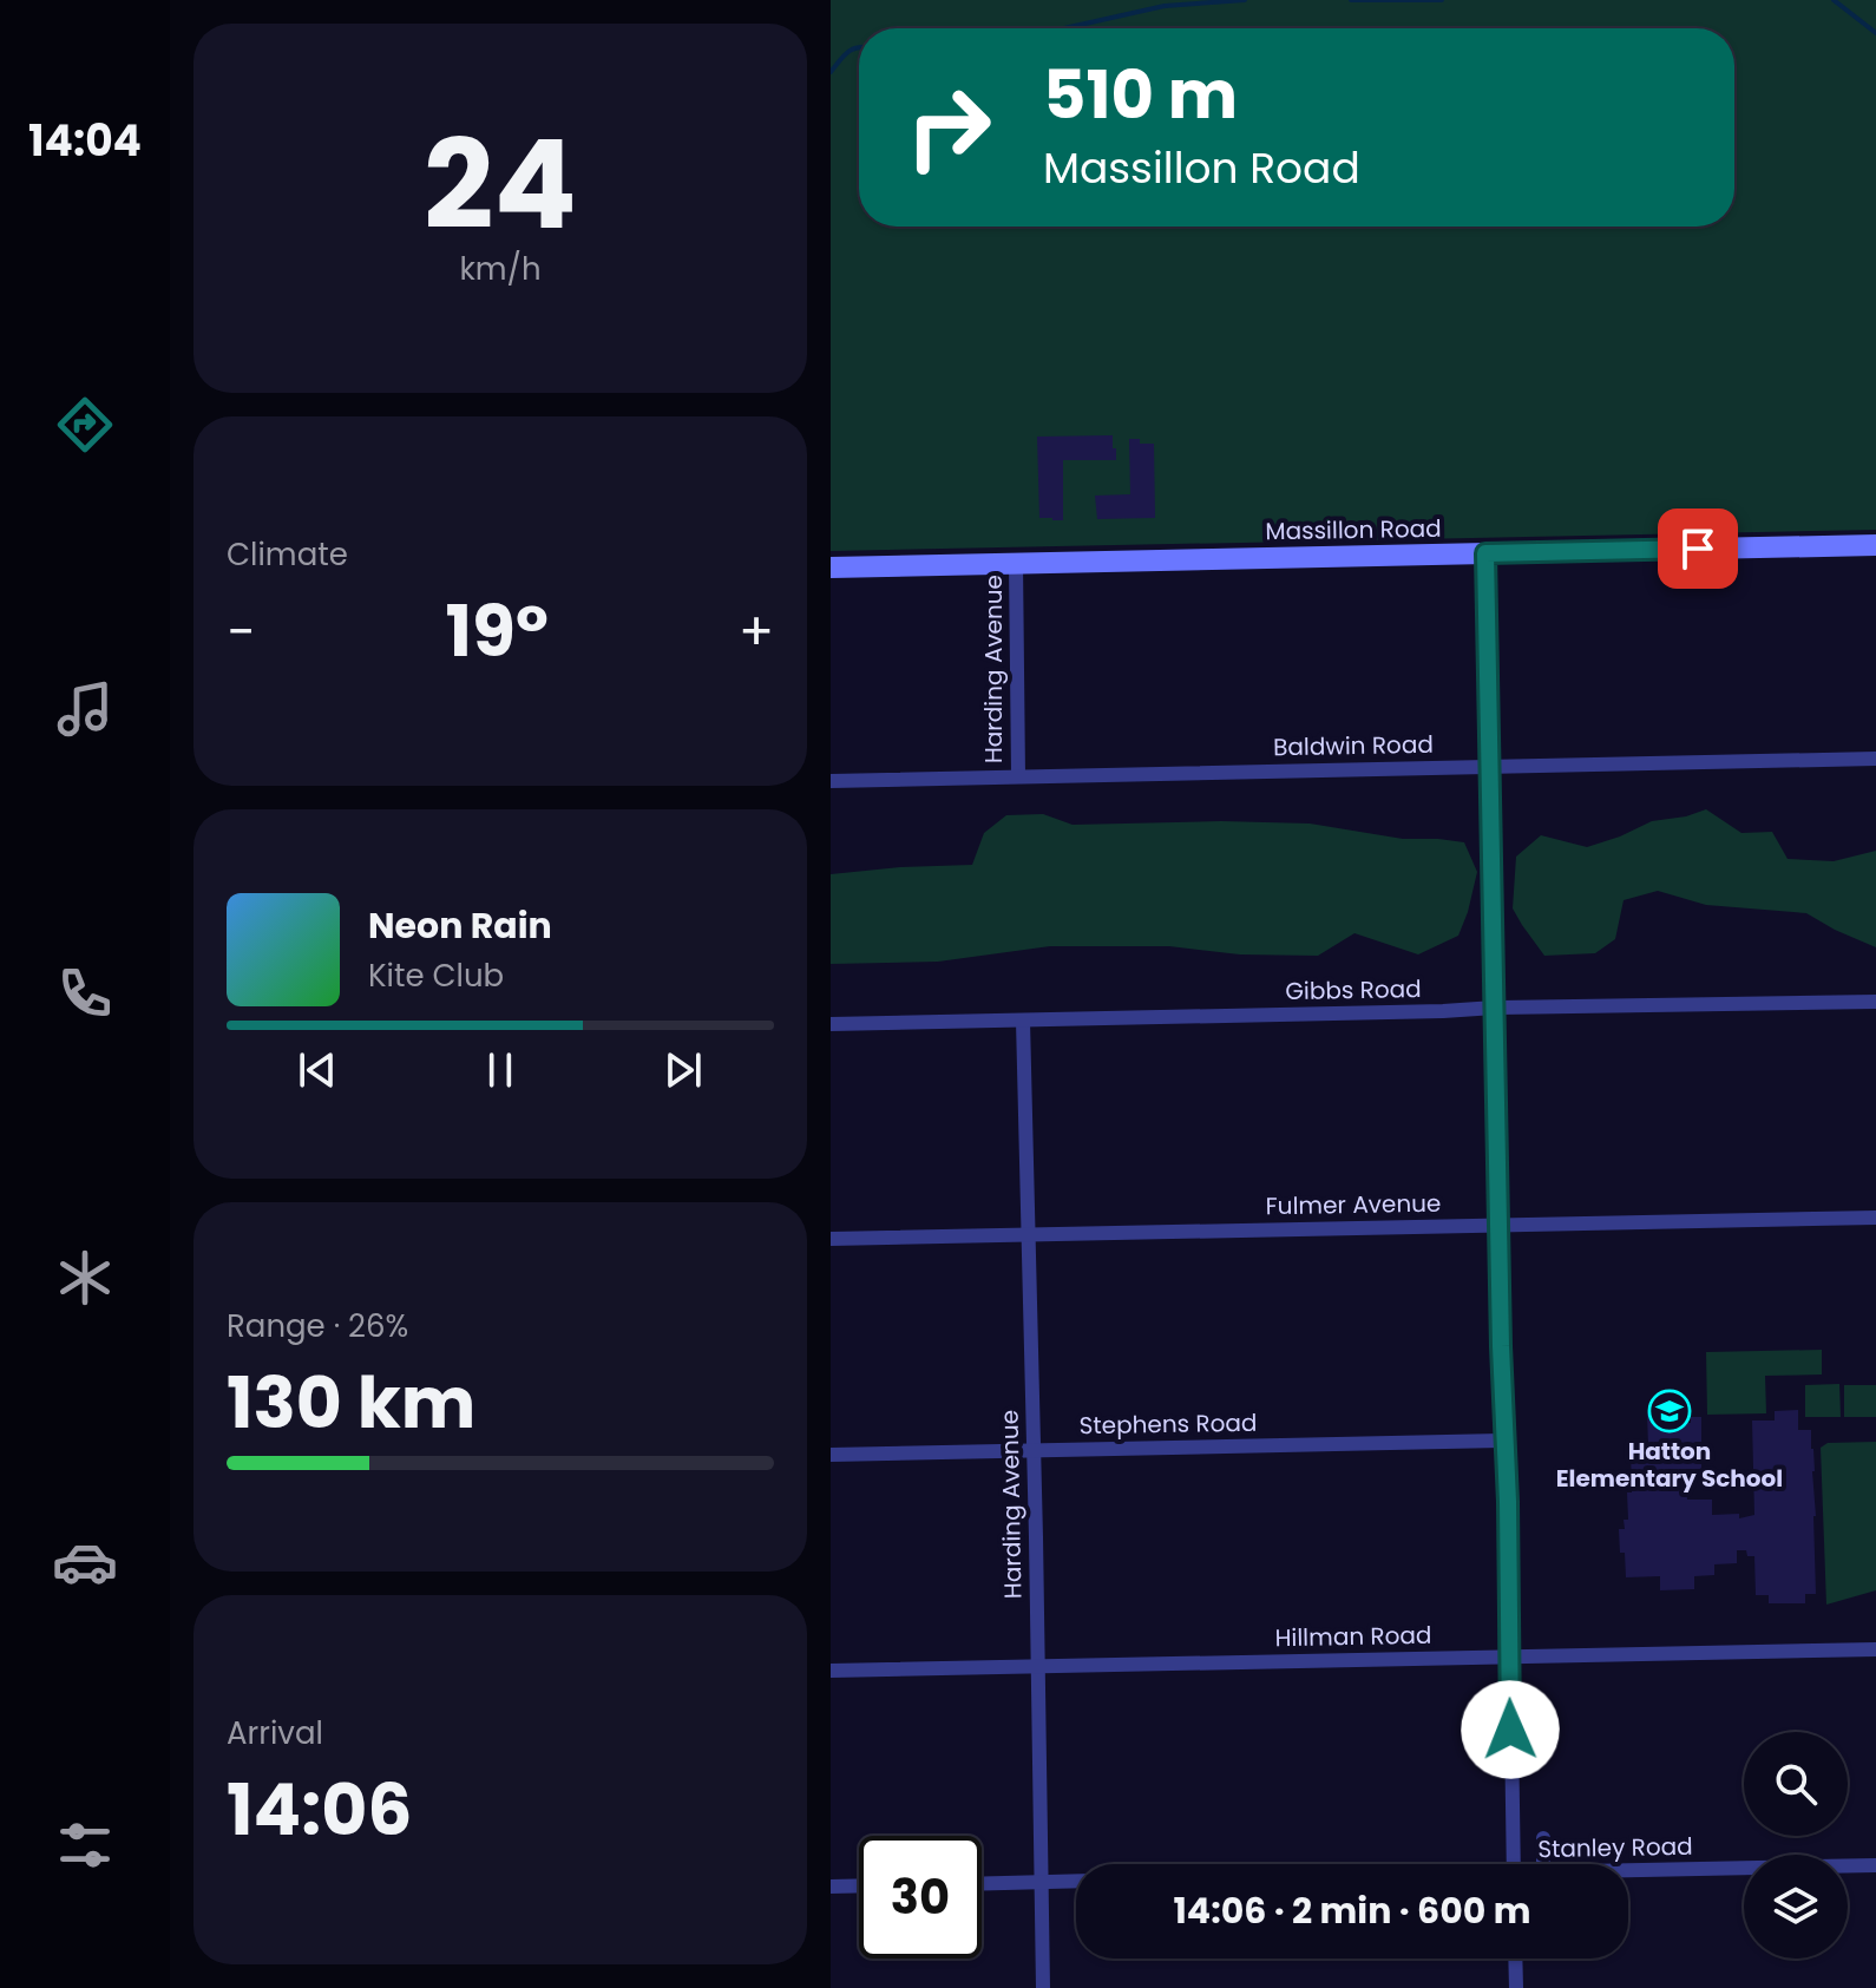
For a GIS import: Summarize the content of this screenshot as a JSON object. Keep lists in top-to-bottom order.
{
  "streets": {
    "street": [
      "Massillon Road",
      "Harding Avenue",
      "Baldwin Road",
      "Gibbs Road",
      "Fulmer Avenue",
      "Stephens Road",
      "Hillman Road",
      "Stanley Road"
    ]
  },
  "crossings": [
    ["Massillon Road", "Harding Avenue"],
    ["Harding Avenue", "Baldwin Road"],
    ["Harding Avenue", "Gibbs Road"],
    ["Harding Avenue", "Fulmer Avenue"],
    ["Harding Avenue", "Stephens Road"],
    ["Harding Avenue", "Hillman Road"]
  ],
  "places": {
    "school or university": ["Hatton Elementary School"]
  },
  "page": {
    "tabs": "14:04",
    "tile": [
      ["24", "km/h"],
      "Climate",
      ["Range · 26%", "130 km"],
      ["Arrival", "14:06"]
    ],
    "turn": ["510 m", "Massillon Road"],
    "heat": ["−", "19°", "+"],
    "song": ["Neon Rain", "Kite Club"],
    "limit": "30",
    "trip": "14:06 · 2 min · 600 m"
  }
}
